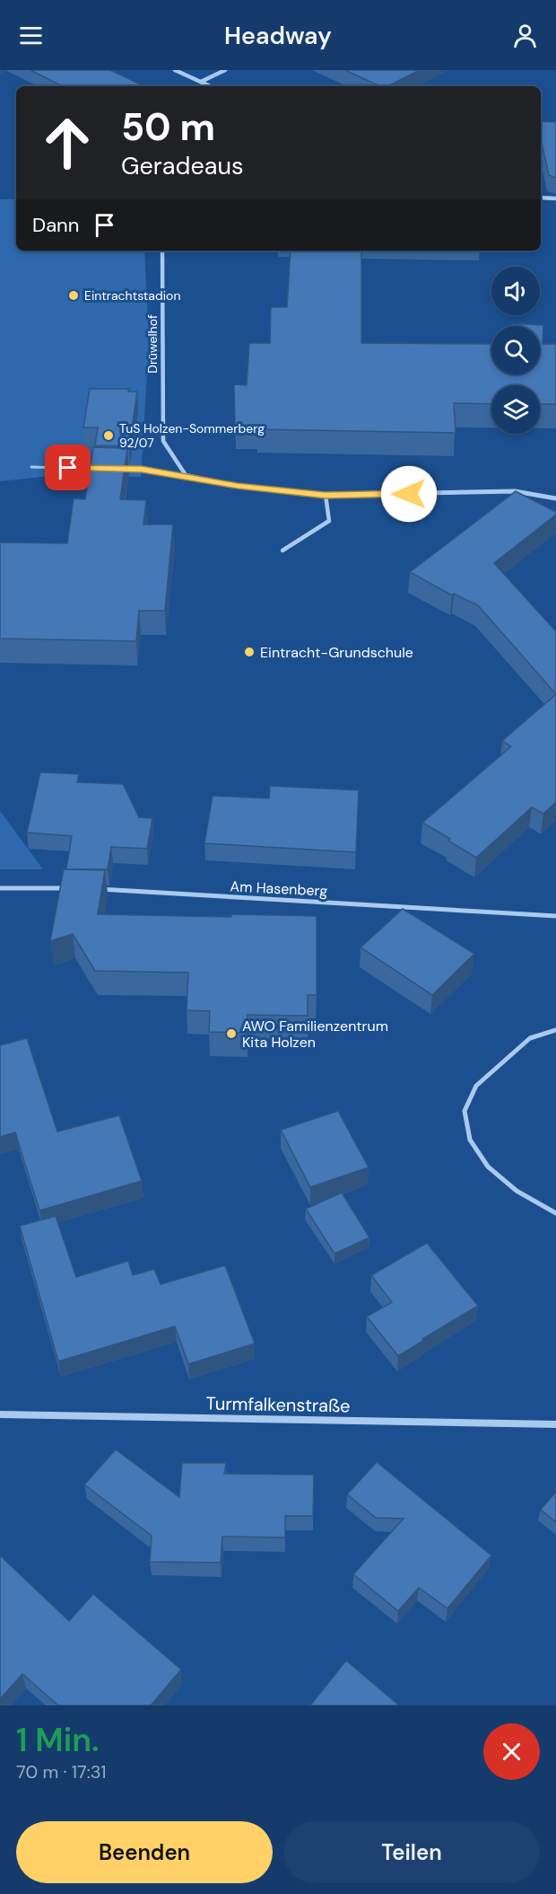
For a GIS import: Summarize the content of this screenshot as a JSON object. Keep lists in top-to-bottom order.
{
  "streets": {
    "street": ["Drüwelhof", "Am Hasenberg", "Turmfalkenstraße"]
  },
  "places": [
    "Eintrachtstadion",
    "TuS Holzen-Sommerberg 92/07",
    "Eintracht-Grundschule",
    "AWO Familienzentrum Kita Holzen"
  ],
  "page": {
    "header": "Headway",
    "turn": ["50 m", "Geradeaus"],
    "then": "Dann",
    "heading": ["1 Min.", "70 m · 17:31"],
    "buttons": ["Beenden", "Teilen"]
  }
}
